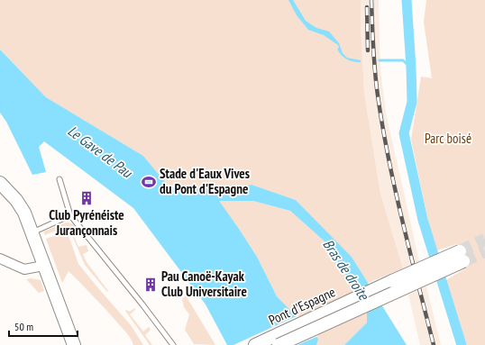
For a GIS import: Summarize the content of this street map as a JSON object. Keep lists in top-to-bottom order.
{
  "streets": {
    "main road": ["Pont d'Espagne"]
  },
  "water": ["Le Gave de Pau", "Bras de droite"],
  "parks": ["Parc boisé"],
  "places": {
    "sports": ["Stade d'Eaux Vives du Pont d'Espagne"],
    "building": ["Club Pyrénéiste Jurançonnais", "Pau Canoë-Kayak Club Universitaire"]
  },
  "scale_bar": "50 m"
}
